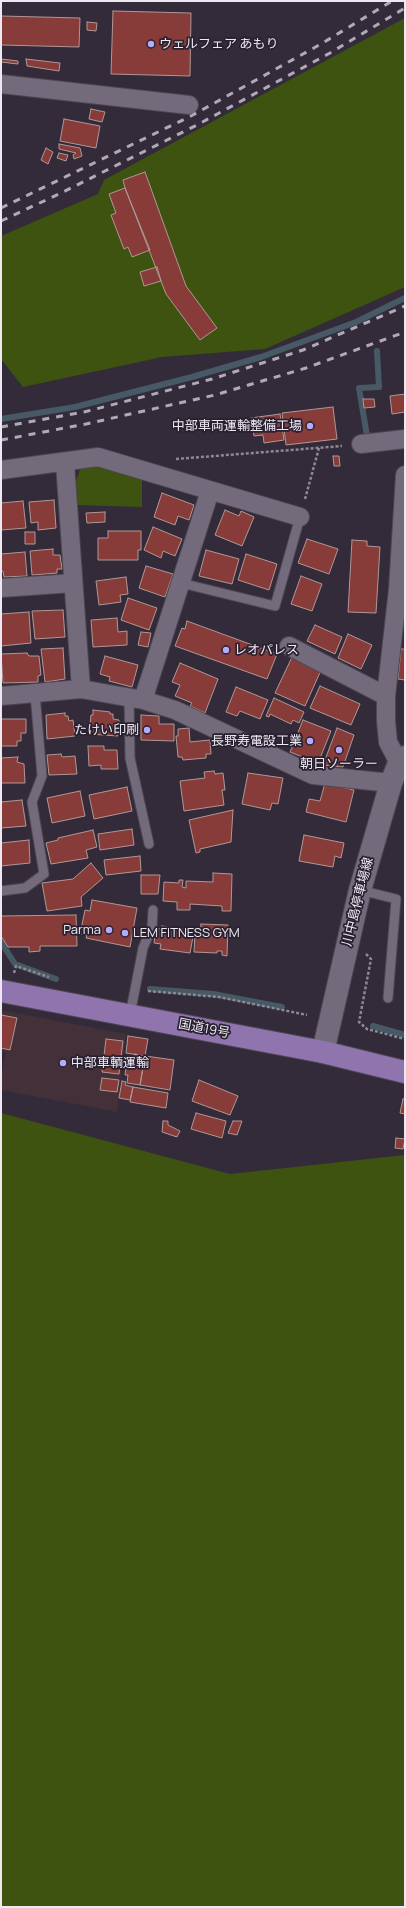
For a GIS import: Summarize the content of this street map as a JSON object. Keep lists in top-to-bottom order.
{
  "streets": {
    "highway": ["国道19号"],
    "main road": ["川中島停車場線"]
  },
  "crossings": [
    ["川中島停車場線", "国道19号"]
  ],
  "places": [
    "ウェルフェア あもり",
    "中部車両運輸整備工場",
    "レオパレス",
    "たけい印刷",
    "長野寿電設工業",
    "朝日ソーラー",
    "Parma",
    "LEM FITNESS GYM",
    "中部車輌運輸"
  ]
}
